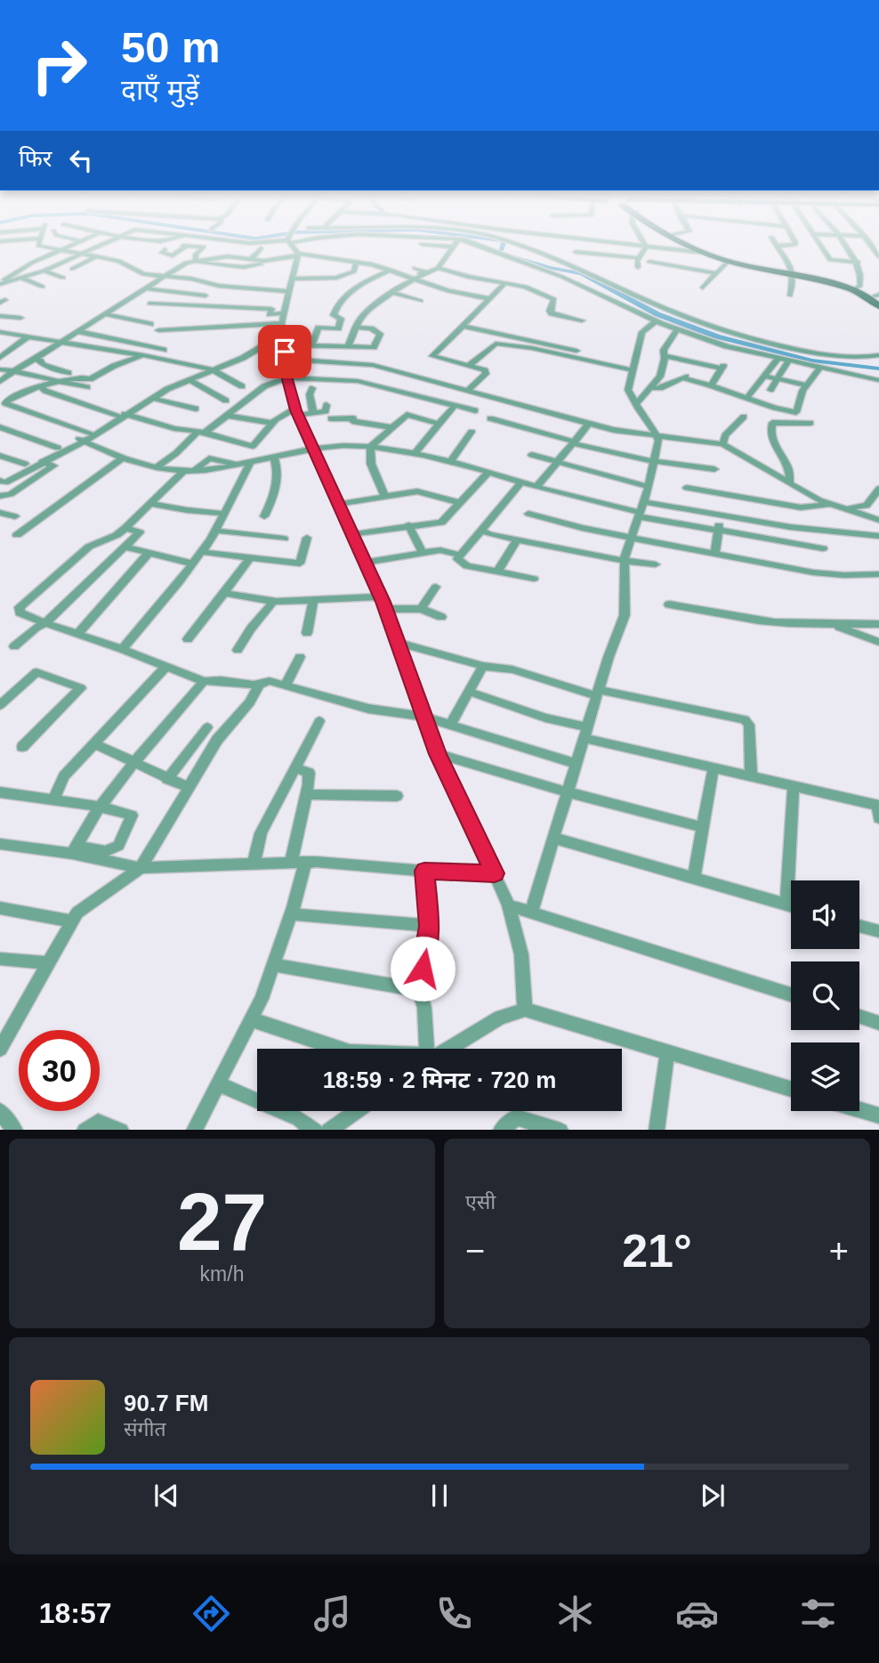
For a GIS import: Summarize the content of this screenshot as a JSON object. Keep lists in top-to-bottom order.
{
  "page": {
    "turn": ["50 m", "दाएँ मुड़ें"],
    "then": "फिर",
    "limit": "30",
    "trip": "18:59 · 2 मिनट · 720 m",
    "tile": [
      ["27", "km/h"],
      "एसी"
    ],
    "heat": ["−", "21°", "+"],
    "song": ["90.7 FM", "संगीत"],
    "tabs": "18:57"
  }
}
